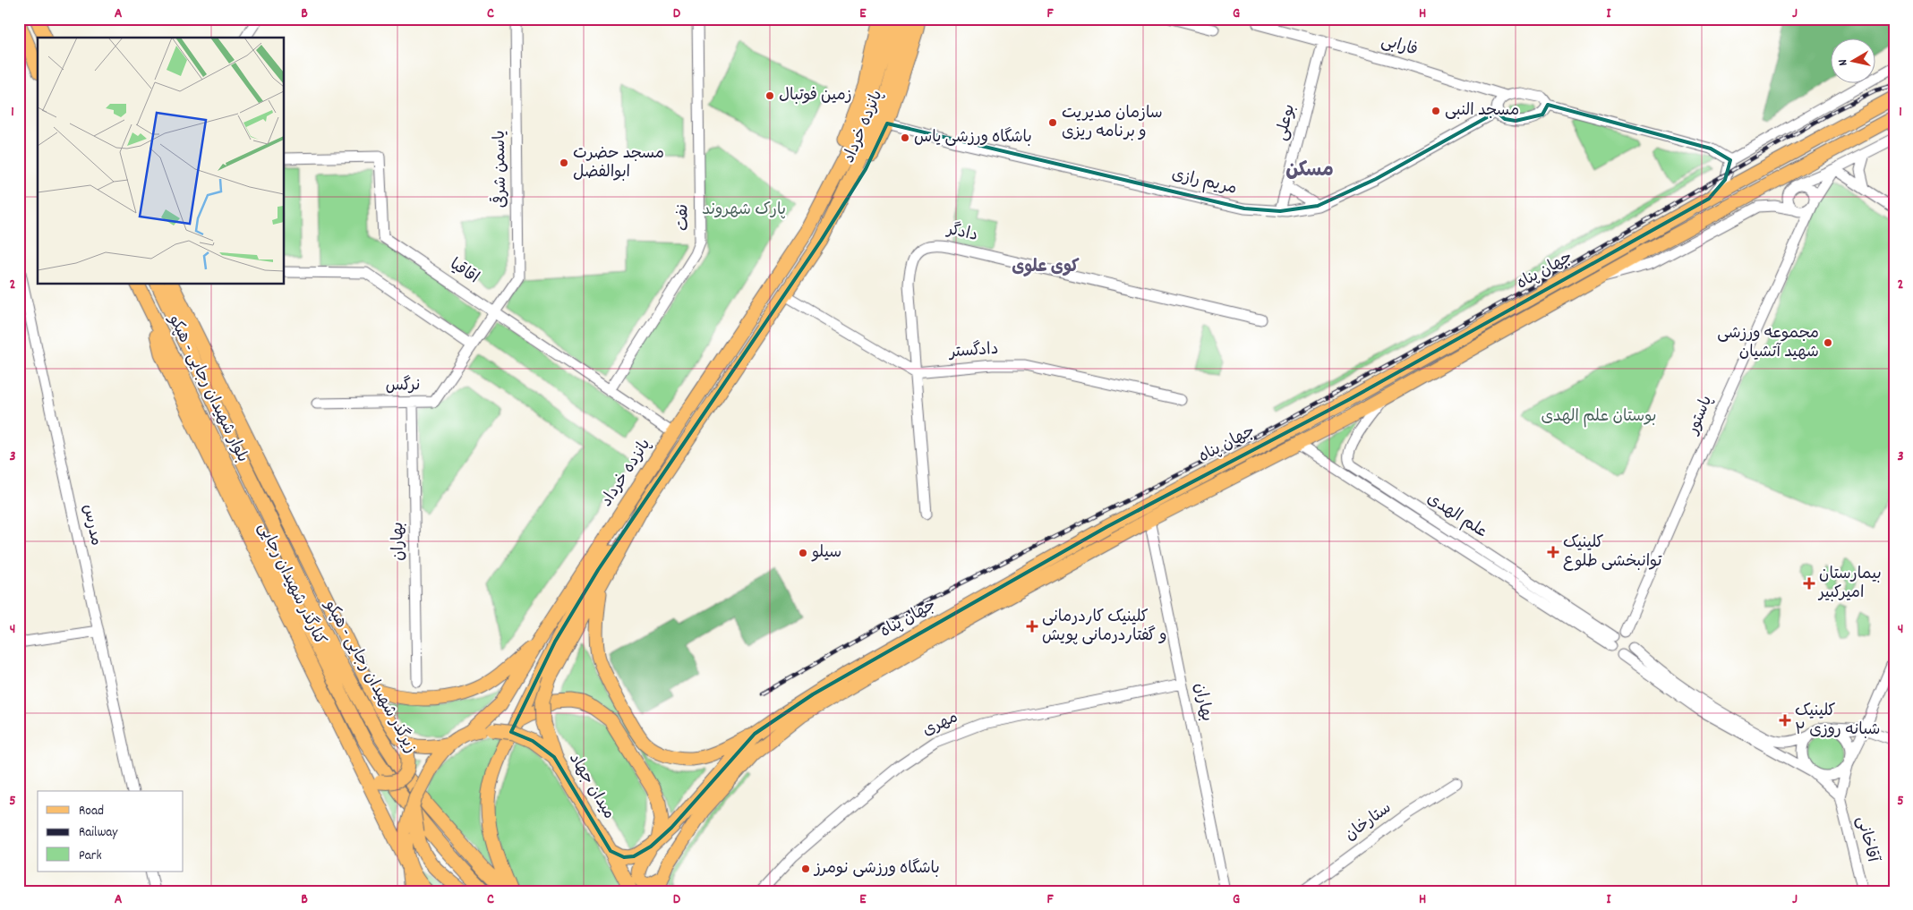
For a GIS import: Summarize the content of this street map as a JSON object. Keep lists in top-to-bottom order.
{
  "streets": {
    "main road": [
      "پانزده خرداد",
      "جهان پناه",
      "بلوار شهیدان رجایی - هپکو",
      "کنارگذر شهیدان رجایی",
      "زیرگذر شهیدان رجایی - هپکو",
      "میدان جهاد"
    ],
    "street": [
      "فارابی",
      "بوعلی",
      "یاسمن شرقی",
      "مریم رازی",
      "نفت",
      "دادگر",
      "اقاقیا",
      "دادگستر",
      "نرگس",
      "پاستور",
      "علم الهدی",
      "مدرس",
      "بهاران",
      "مهری",
      "ستارخان",
      "آقاخانی"
    ]
  },
  "crossings": [
    ["فارابی", "بوعلی"],
    ["بوعلی", "مریم رازی"],
    ["پانزده خرداد", "مریم رازی"],
    ["پانزده خرداد", "اقاقیا"],
    ["پانزده خرداد", "میدان جهاد"],
    ["یاسمن شرقی", "اقاقیا"],
    ["یاسمن شرقی", "نرگس"],
    ["نفت", "اقاقیا"],
    ["دادگر", "دادگستر"],
    ["جهان پناه", "علم الهدی"],
    ["جهان پناه", "بهاران"],
    ["جهان پناه", "میدان جهاد"],
    ["اقاقیا", "نرگس"],
    ["نرگس", "بهاران"],
    ["بلوار شهیدان رجایی - هپکو", "کنارگذر شهیدان رجایی"],
    ["بلوار شهیدان رجایی - هپکو", "زیرگذر شهیدان رجایی - هپکو"],
    ["پاستور", "علم الهدی"],
    ["بهاران", "مهری"],
    ["کنارگذر شهیدان رجایی", "میدان جهاد"]
  ],
  "districts": ["مسکن", "کوی علوی"],
  "parks": ["پارک شهروند", "بوستان علم الهدی"],
  "places": {
    "other": [
      "زمین فوتبال",
      "مسجد النبی",
      "سازمان مدیریت و برنامه ریزی",
      "باشگاه ورزشی یاس",
      "مسجد حضرت ابوالفضل",
      "مجموعه ورزشی شهید آتشیان",
      "سیلو",
      "باشگاه ورزشی نومرز"
    ],
    "health": [
      "کلینیک توانبخشی طلوع",
      "بیمارستان امیرکبیر",
      "کلینیک کاردرمانی و گفتاردرمانی پویش",
      "کلینیک شبانه روزی ۲"
    ]
  },
  "legend": ["Road", "Railway", "Park"],
  "north": "left",
  "grid": {
    "columns": [
      "A",
      "B",
      "C",
      "D",
      "E",
      "F",
      "G",
      "H",
      "I",
      "J"
    ],
    "rows": [
      "1",
      "2",
      "3",
      "4",
      "5"
    ]
  }
}
